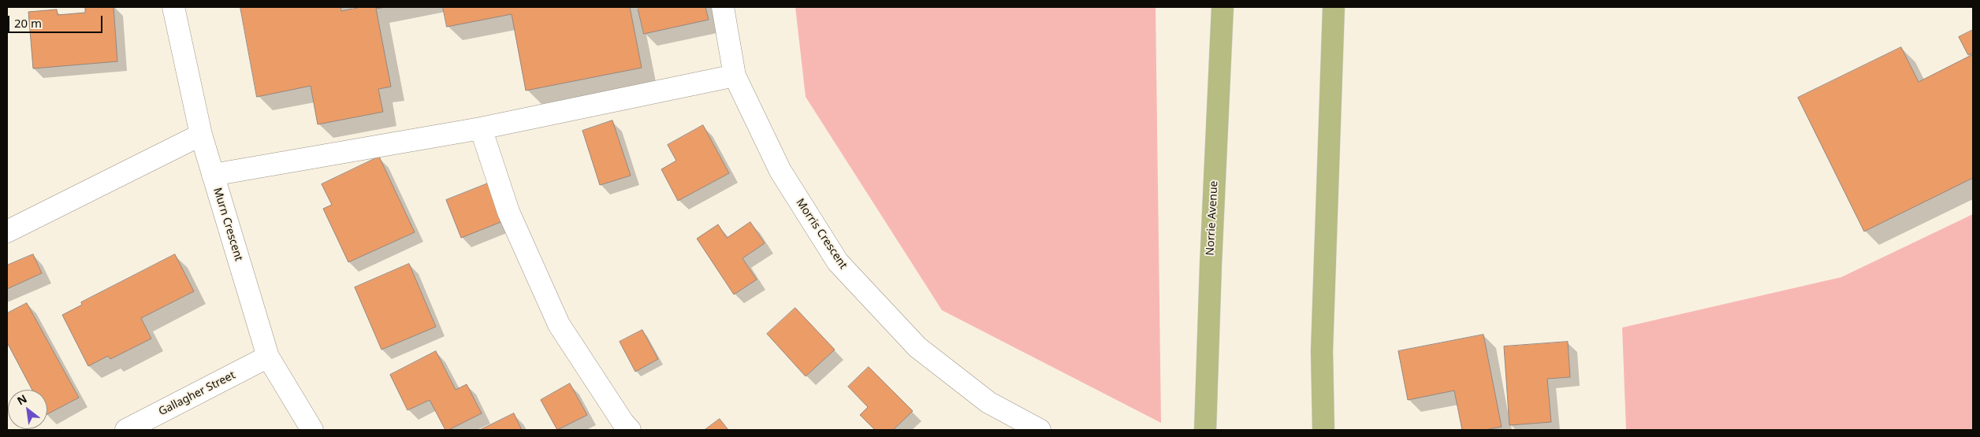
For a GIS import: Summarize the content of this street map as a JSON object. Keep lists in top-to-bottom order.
{
  "streets": {
    "main road": ["Norrie Avenue"],
    "street": ["Murn Crescent", "Morris Crescent", "Gallagher Street"]
  },
  "crossings": [
    ["Murn Crescent", "Gallagher Street"]
  ],
  "scale_bar": "20 m",
  "north": "top left"
}
